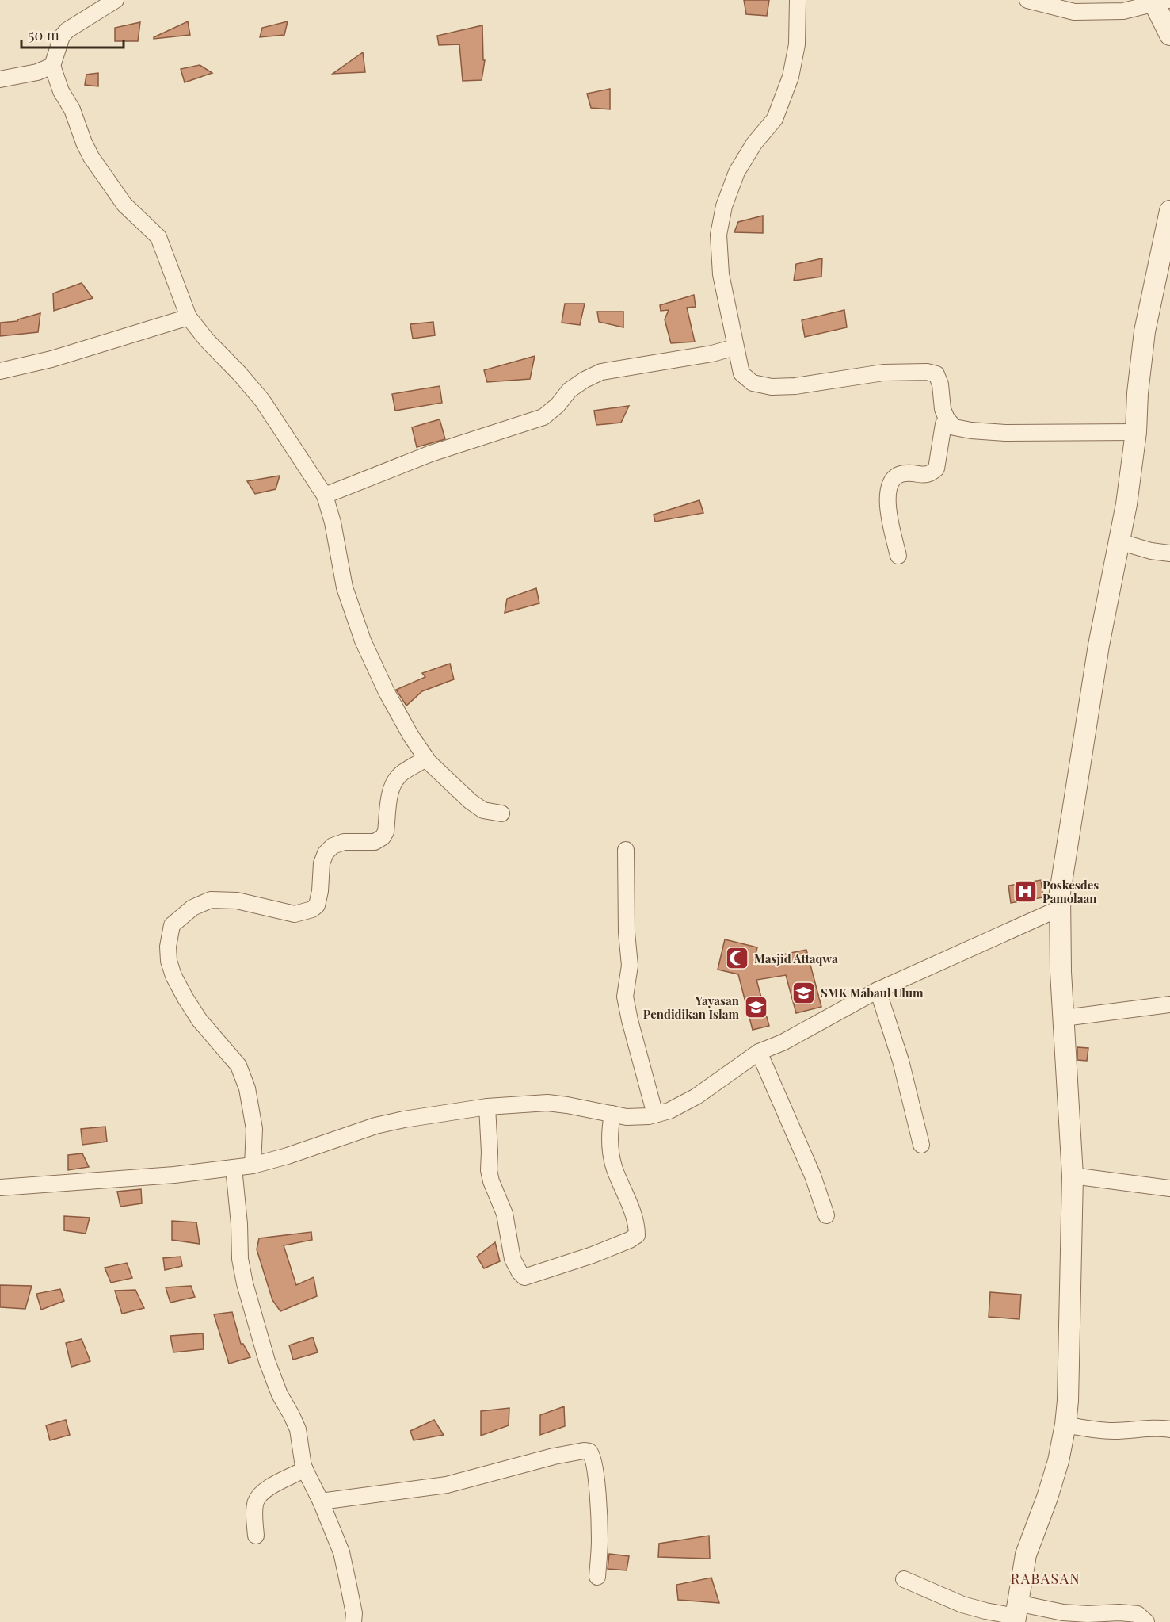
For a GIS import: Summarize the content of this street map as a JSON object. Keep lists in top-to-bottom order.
{
  "districts": ["RABASAN"],
  "places": {
    "hospital": ["Poskesdes Pamolaan"],
    "mosque": ["Masjid Attaqwa"],
    "school or university": ["SMK Mabaul Ulum", "Yayasan Pendidikan Islam"]
  },
  "scale_bar": "50 m"
}
